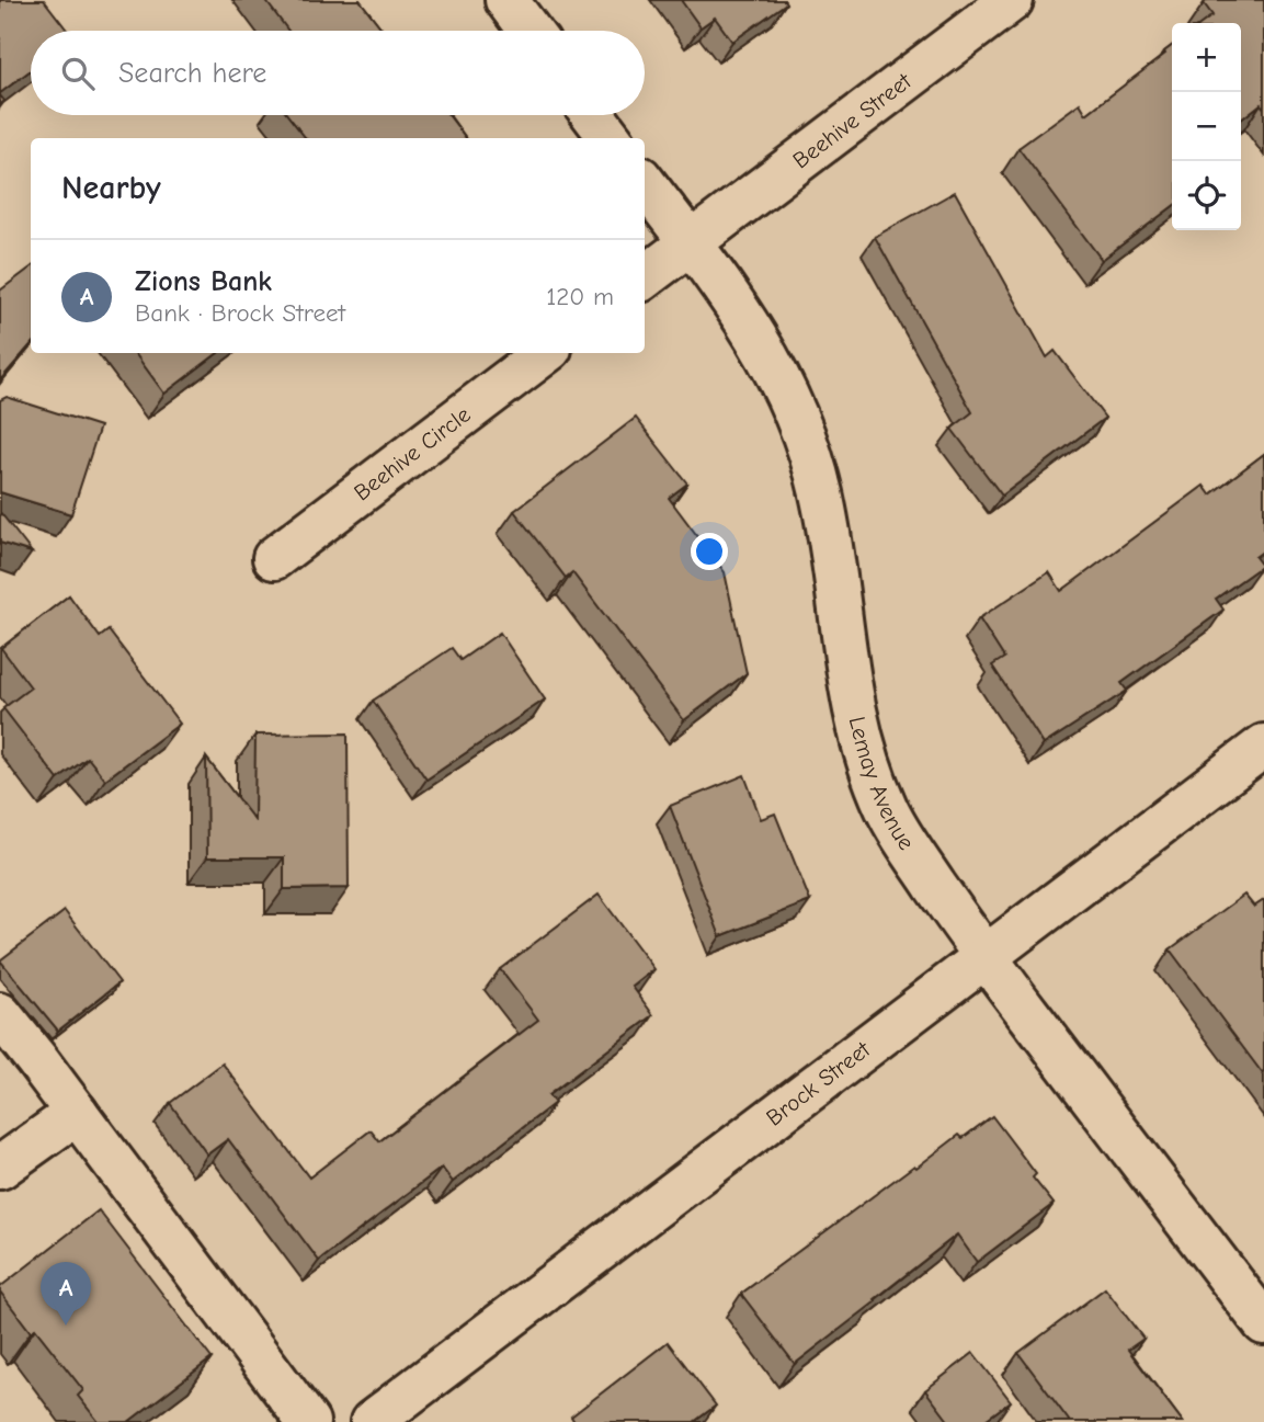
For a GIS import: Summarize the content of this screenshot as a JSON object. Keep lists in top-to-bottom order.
{
  "streets": {
    "street": [
      "Beehive Street",
      "Beehive Circle",
      "Lemay Avenue",
      "Brock Street"
    ]
  },
  "crossings": [
    ["Beehive Street", "Lemay Avenue"],
    ["Lemay Avenue", "Brock Street"]
  ],
  "page": {
    "map_buttons": ["+", "−"],
    "search": "Search here",
    "heading": "Nearby",
    "list": [
      {
        "mark": "A",
        "name": "Zions Bank",
        "note": "Bank · Brock Street",
        "value": "120 m"
      }
    ],
    "pins": "A"
  }
}
